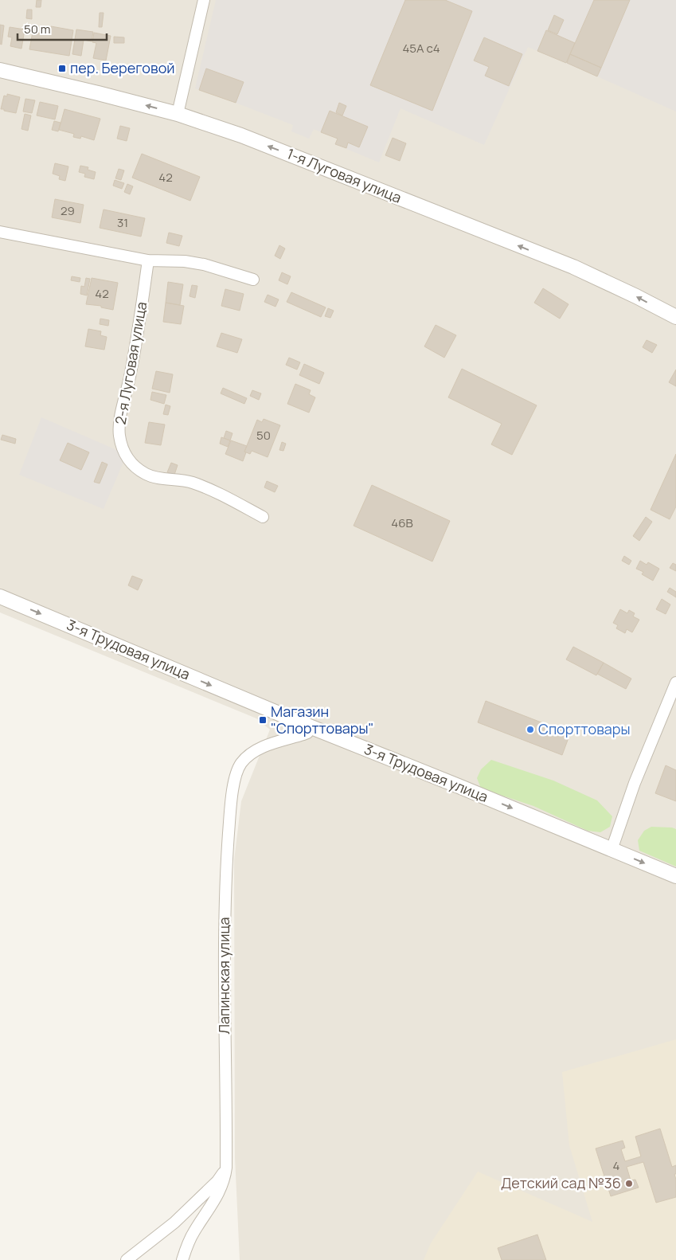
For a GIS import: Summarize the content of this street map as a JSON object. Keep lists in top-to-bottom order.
{
  "streets": {
    "street": [
      "1-я Луговая улица",
      "2-я Луговая улица",
      "3-я Трудовая улица",
      "Лапинская улица"
    ]
  },
  "crossings": [
    ["3-я Трудовая улица", "Лапинская улица"]
  ],
  "one_way": ["1-я Луговая улица", "3-я Трудовая улица"],
  "places": {
    "transit": ["пер. Береговой", "Магазин \"Спорттовары\""],
    "other": ["Спорттовары", "Детский сад №36"]
  },
  "house_numbers": [
    "45А с4",
    "42",
    "29",
    "31",
    "42",
    "50",
    "46В",
    "4"
  ],
  "scale_bar": "50 m"
}
